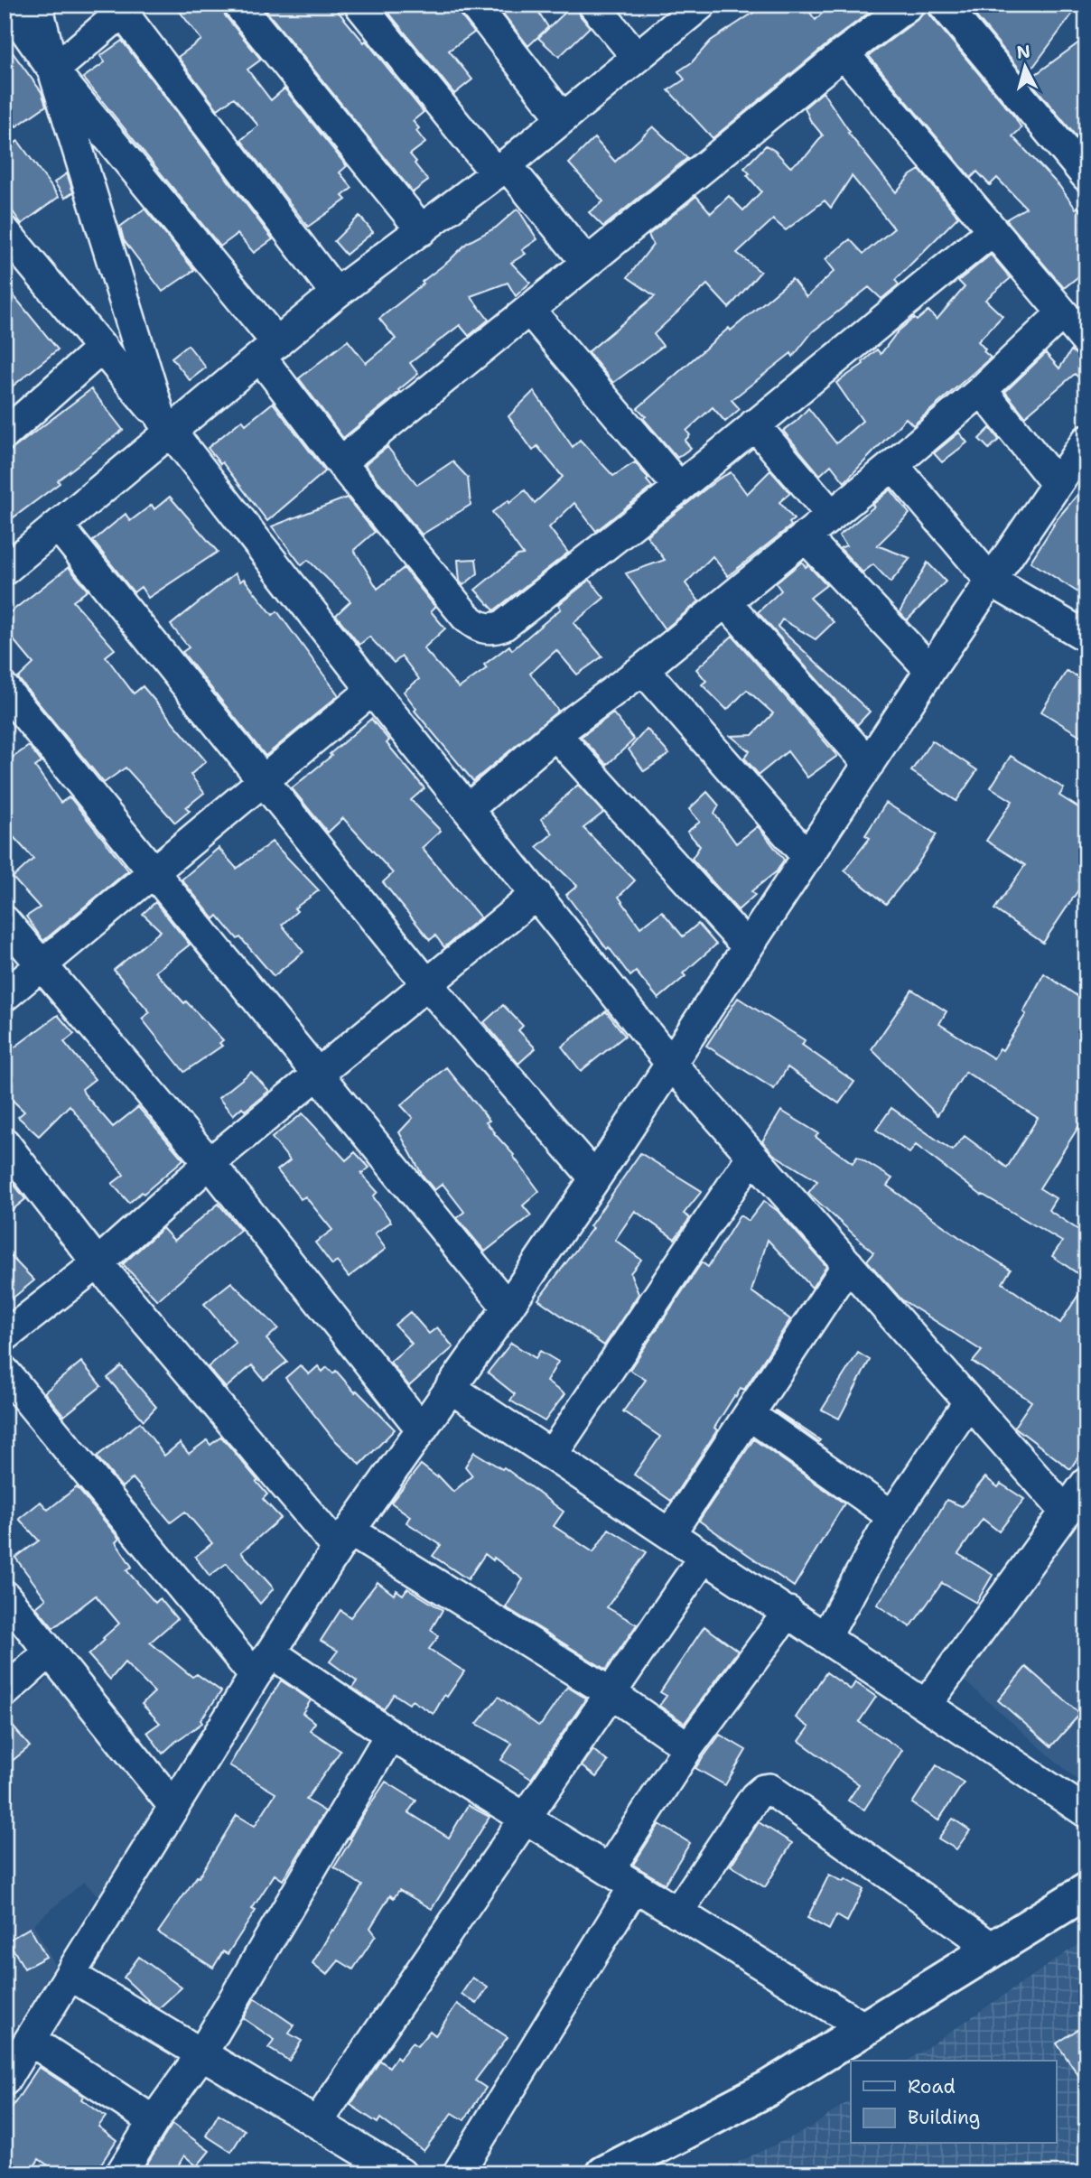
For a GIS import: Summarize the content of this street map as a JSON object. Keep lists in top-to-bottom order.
{
  "legend": ["Road", "Building"],
  "north": "top"
}
